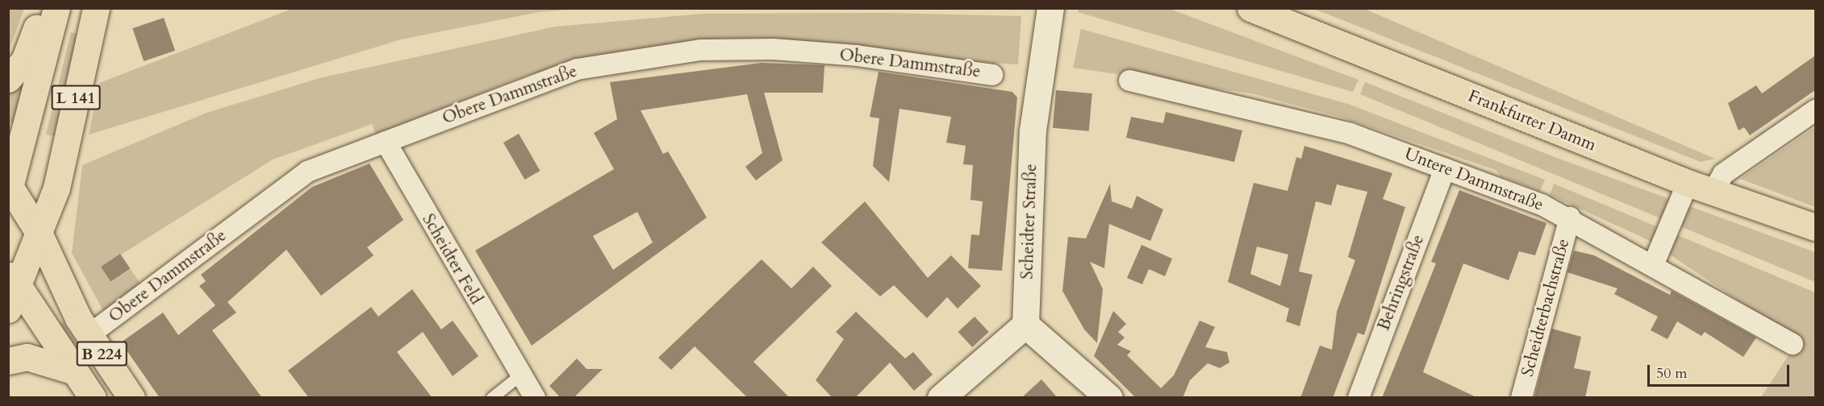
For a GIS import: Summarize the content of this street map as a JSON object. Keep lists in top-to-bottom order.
{
  "streets": {
    "main road": ["L 141", "Frankfurter Damm", "B 224"],
    "street": [
      "Obere Dammstraße",
      "Untere Dammstraße",
      "Scheidter Straße",
      "Scheidter Feld",
      "Behringstraße",
      "Scheidterbachstraße"
    ]
  },
  "crossings": [
    ["Obere Dammstraße", "Scheidter Feld"],
    ["Obere Dammstraße", "B 224"],
    ["L 141", "B 224"],
    ["Untere Dammstraße", "Behringstraße"],
    ["Untere Dammstraße", "Scheidterbachstraße"]
  ],
  "scale_bar": "50 m"
}
